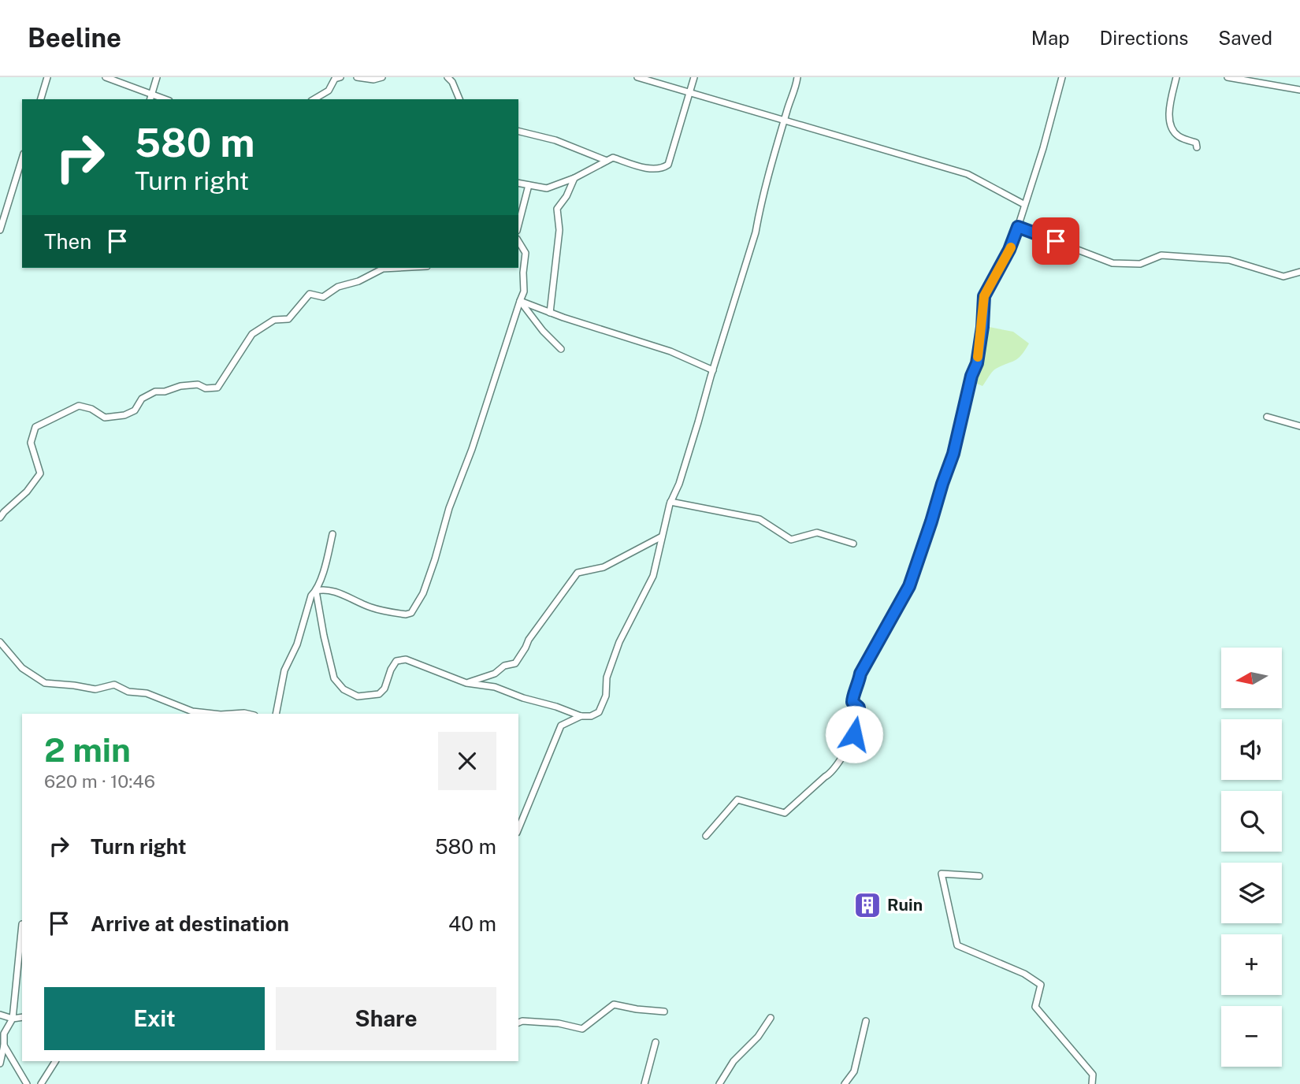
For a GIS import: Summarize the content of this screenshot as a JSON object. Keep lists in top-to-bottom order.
{
  "places": {
    "building": ["Ruin"]
  },
  "north": "left",
  "page": {
    "header": "Beeline",
    "nav": ["Map", "Directions", "Saved"],
    "turn": ["580 m", "Turn right"],
    "then": "Then",
    "map_buttons": ["+", "−"],
    "heading": ["2 min", "620 m · 10:46"],
    "list": [
      {
        "name": "Turn right",
        "value": "580 m"
      },
      {
        "name": "Arrive at destination",
        "value": "40 m"
      }
    ],
    "buttons": ["Exit", "Share"]
  }
}
